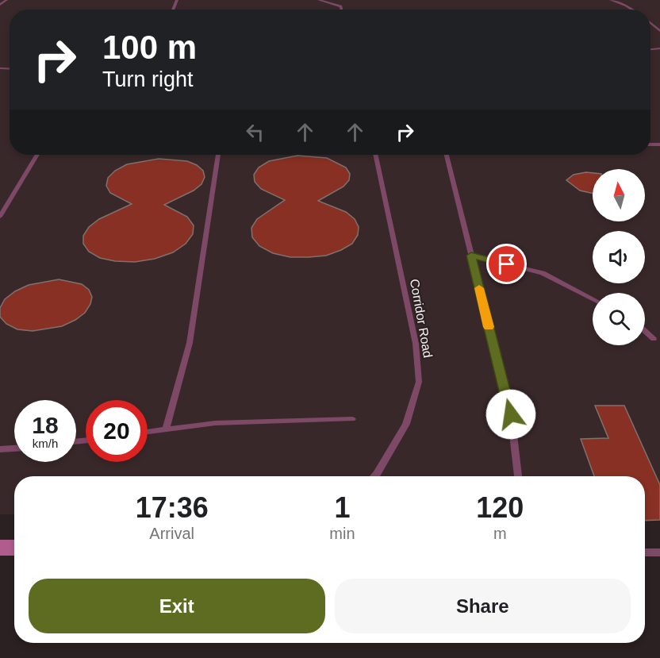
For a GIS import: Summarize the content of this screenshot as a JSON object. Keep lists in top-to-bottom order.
{
  "streets": {
    "lane": ["Corridor Road"]
  },
  "north": "top",
  "page": {
    "turn": ["100 m", "Turn right"],
    "speed": "18 km/h",
    "limit": "20",
    "eta": [
      "17:36",
      "Arrival",
      "1",
      "min",
      "120",
      "m"
    ],
    "buttons": ["Exit", "Share"]
  }
}
